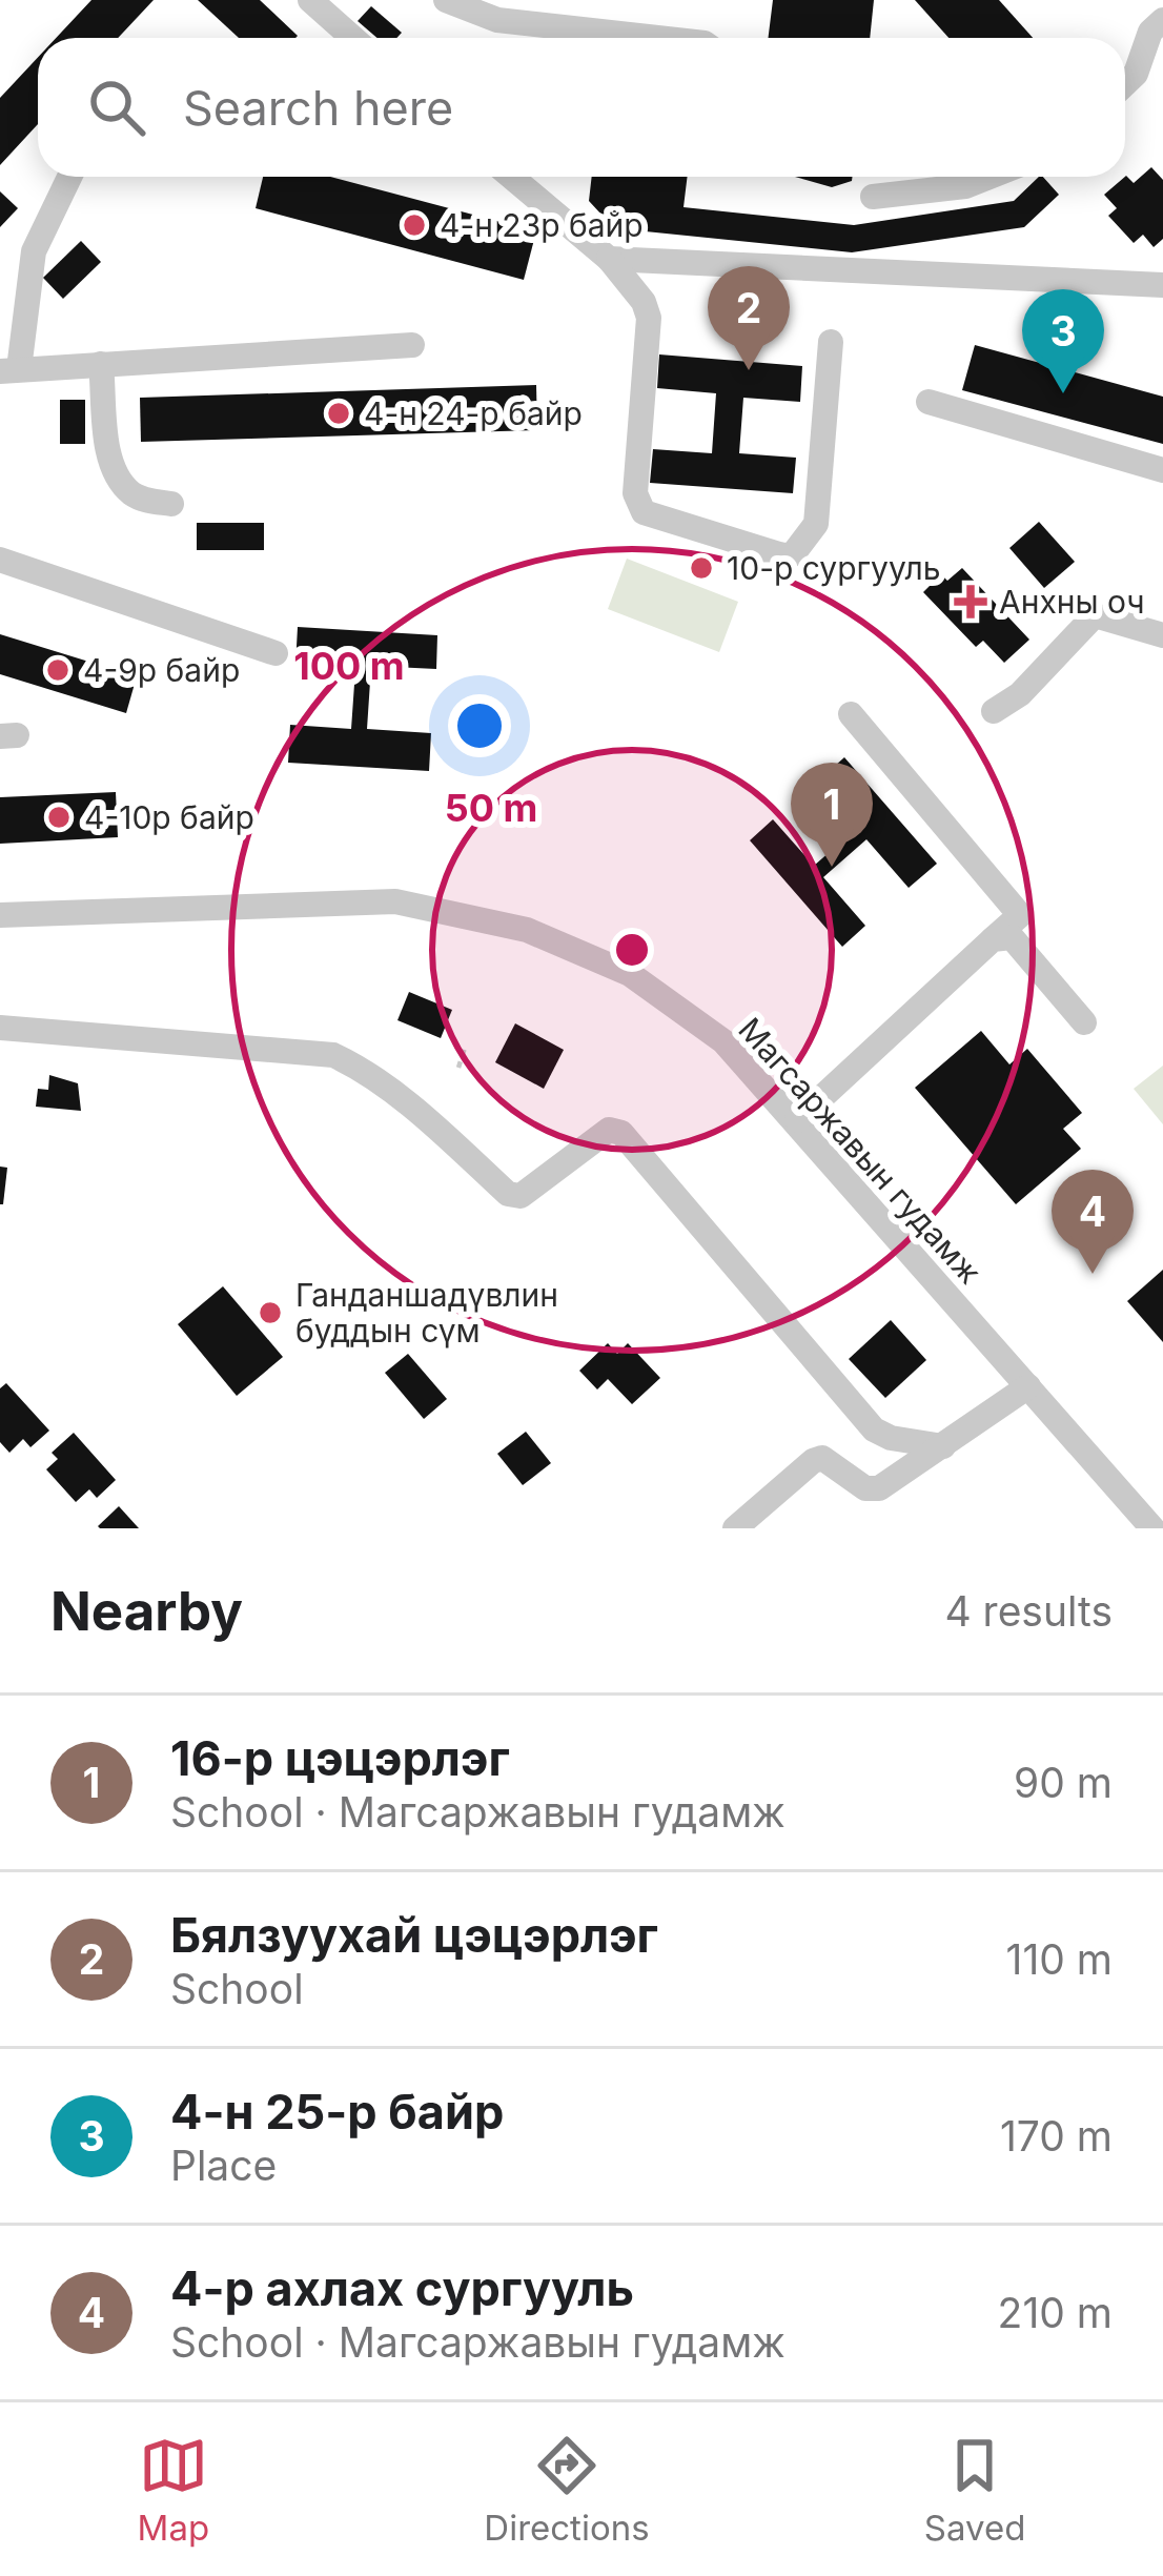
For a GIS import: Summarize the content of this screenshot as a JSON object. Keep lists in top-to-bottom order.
{
  "streets": {
    "street": ["Магсаржавын гудамж"]
  },
  "places": {
    "other": [
      "4-н 23р байр",
      "4-н 24-р байр",
      "10-р сургууль",
      "4-9р байр",
      "4-10р байр",
      "Ганданшадүвлин буддын сүм"
    ],
    "health": ["Анхны оч"]
  },
  "page": {
    "search": "Search here",
    "pins": [
      "2",
      "3",
      "1",
      "4"
    ],
    "heading": ["Nearby", "4 results"],
    "list": [
      {
        "mark": "1",
        "name": "16-р цэцэрлэг",
        "note": "School · Магсаржавын гудамж",
        "value": "90 m"
      },
      {
        "mark": "2",
        "name": "Бялзуухай цэцэрлэг",
        "note": "School",
        "value": "110 m"
      },
      {
        "mark": "3",
        "name": "4-н 25-р байр",
        "note": "Place",
        "value": "170 m"
      },
      {
        "mark": "4",
        "name": "4-р ахлах сургууль",
        "note": "School · Магсаржавын гудамж",
        "value": "210 m"
      }
    ],
    "nav": ["Map", "Directions", "Saved"]
  },
  "rings": ["100 m", "50 m"]
}
